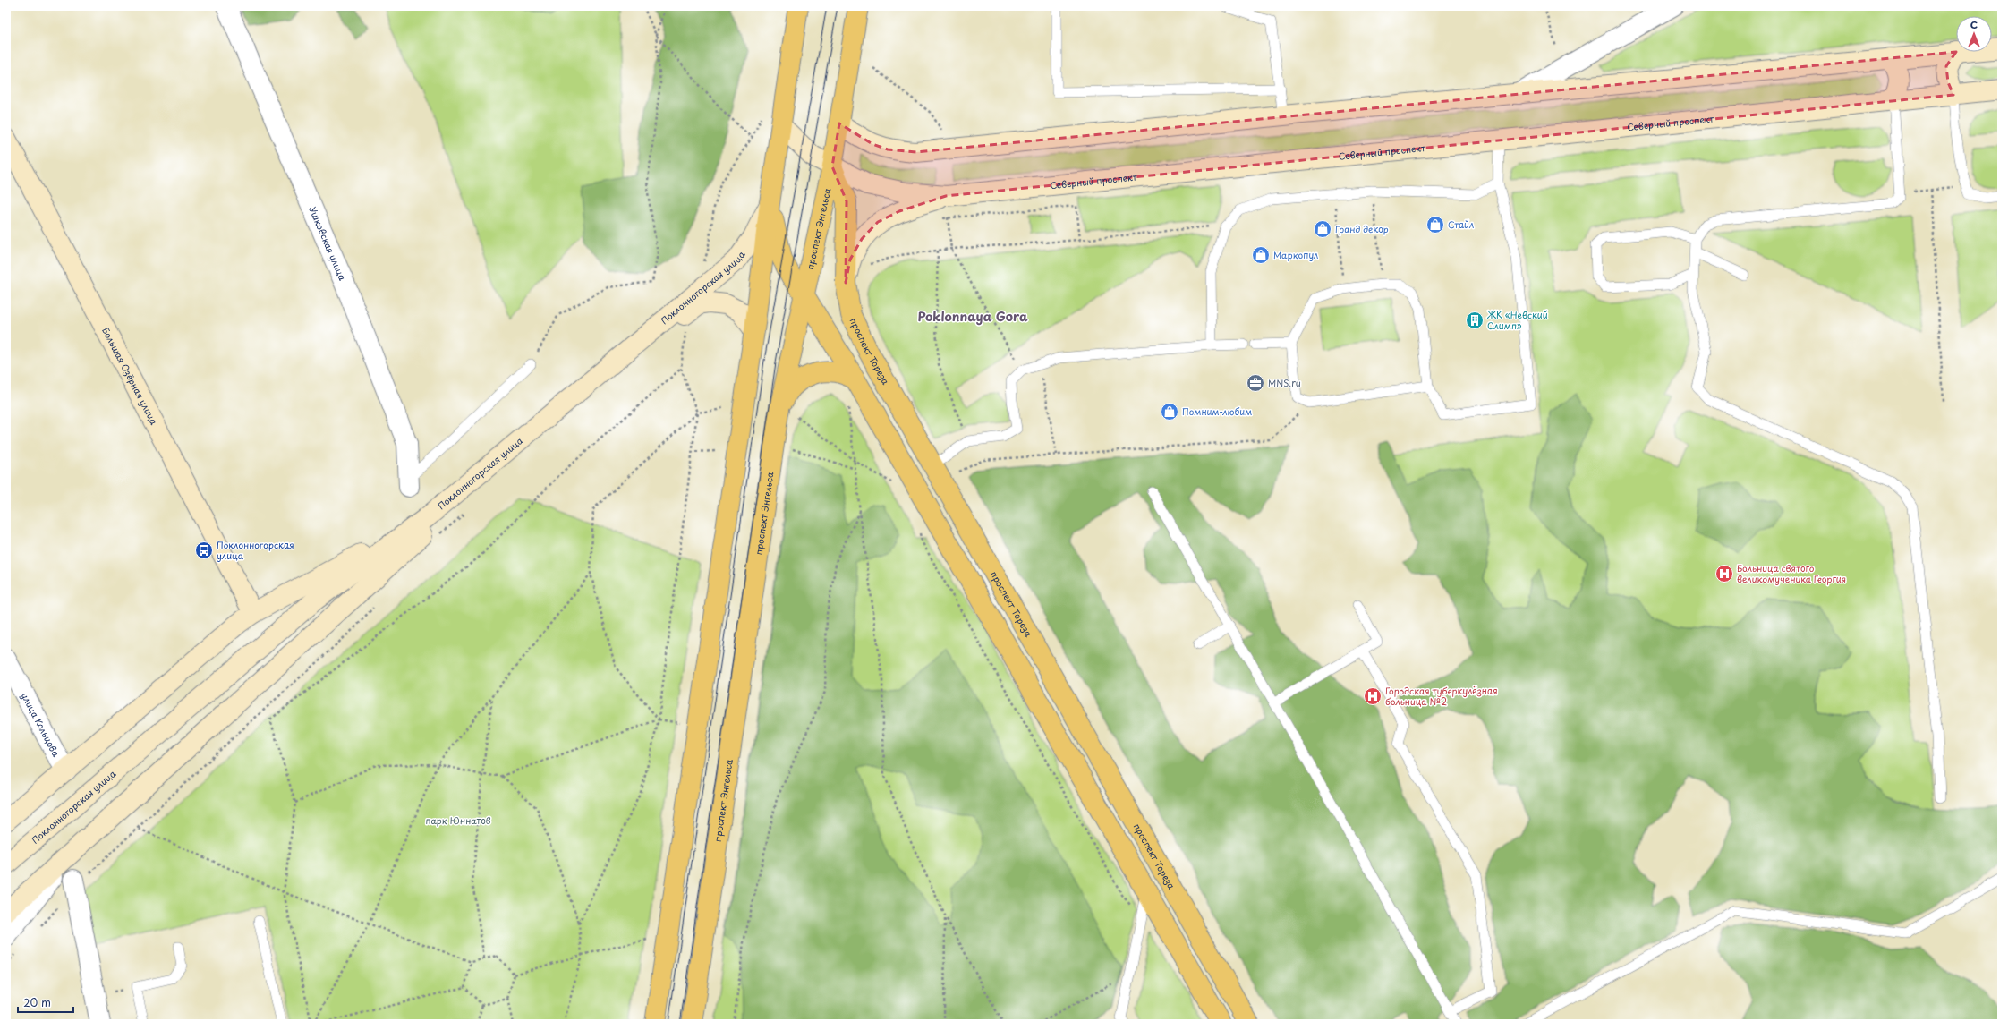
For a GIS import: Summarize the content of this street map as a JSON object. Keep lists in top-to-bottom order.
{
  "streets": {
    "main road": [
      "Северный проспект",
      "проспект Энгельса",
      "Поклонногорская улица",
      "проспект Тореза",
      "Большая Озёрная улица"
    ],
    "street": ["Ушковская улица", "улица Кольцова"]
  },
  "crossings": [
    ["Северный проспект", "проспект Энгельса"],
    ["Северный проспект", "проспект Тореза"],
    ["проспект Энгельса", "проспект Тореза"]
  ],
  "districts": ["Poklonnaya Gora"],
  "parks": ["парк Юннатов"],
  "places": {
    "shop": [
      "Стайл",
      "Гранд декор",
      "Маркопул",
      "Помним-любим"
    ],
    "building": ["ЖК «Невский Олимп»"],
    "office": ["MNS.ru"],
    "bus stop": ["Поклонногорская улица"],
    "hospital": ["Больница святого великомученика Георгия", "Городская туберкулёзная больница №2"]
  },
  "scale_bar": "20 m",
  "north": "top"
}
